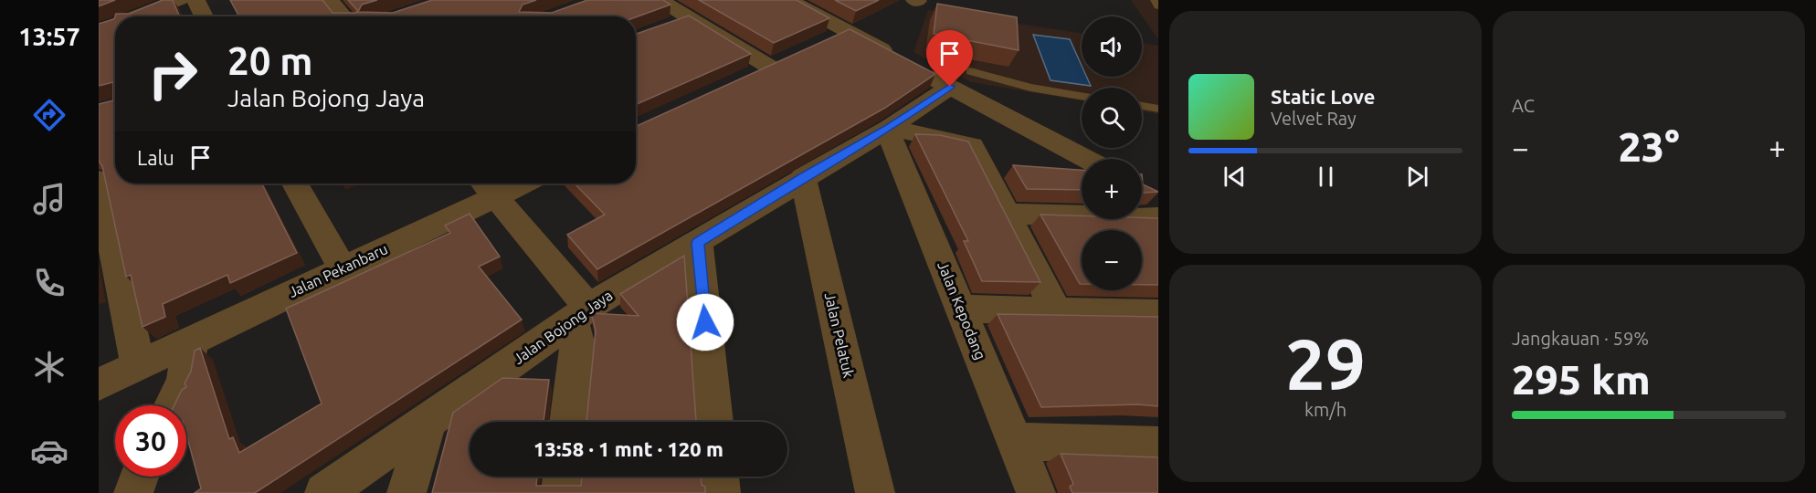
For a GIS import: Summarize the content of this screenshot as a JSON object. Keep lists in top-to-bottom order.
{
  "streets": {
    "street": [
      "Jalan Pekanbaru",
      "Jalan Kepodang",
      "Jalan Bojong Jaya",
      "Jalan Pelatuk"
    ]
  },
  "crossings": [
    ["Jalan Kepodang", "Jalan Bojong Jaya"],
    ["Jalan Bojong Jaya", "Jalan Pelatuk"]
  ],
  "page": {
    "tabs": "13:57",
    "tile": [
      "AC",
      ["29", "km/h"],
      ["Jangkauan · 59%", "295 km"]
    ],
    "map_buttons": ["+", "−"],
    "turn": ["20 m", "Jalan Bojong Jaya"],
    "song": ["Static Love", "Velvet Ray"],
    "heat": ["−", "23°", "+"],
    "then": "Lalu",
    "limit": "30",
    "trip": "13:58 · 1 mnt · 120 m"
  }
}
